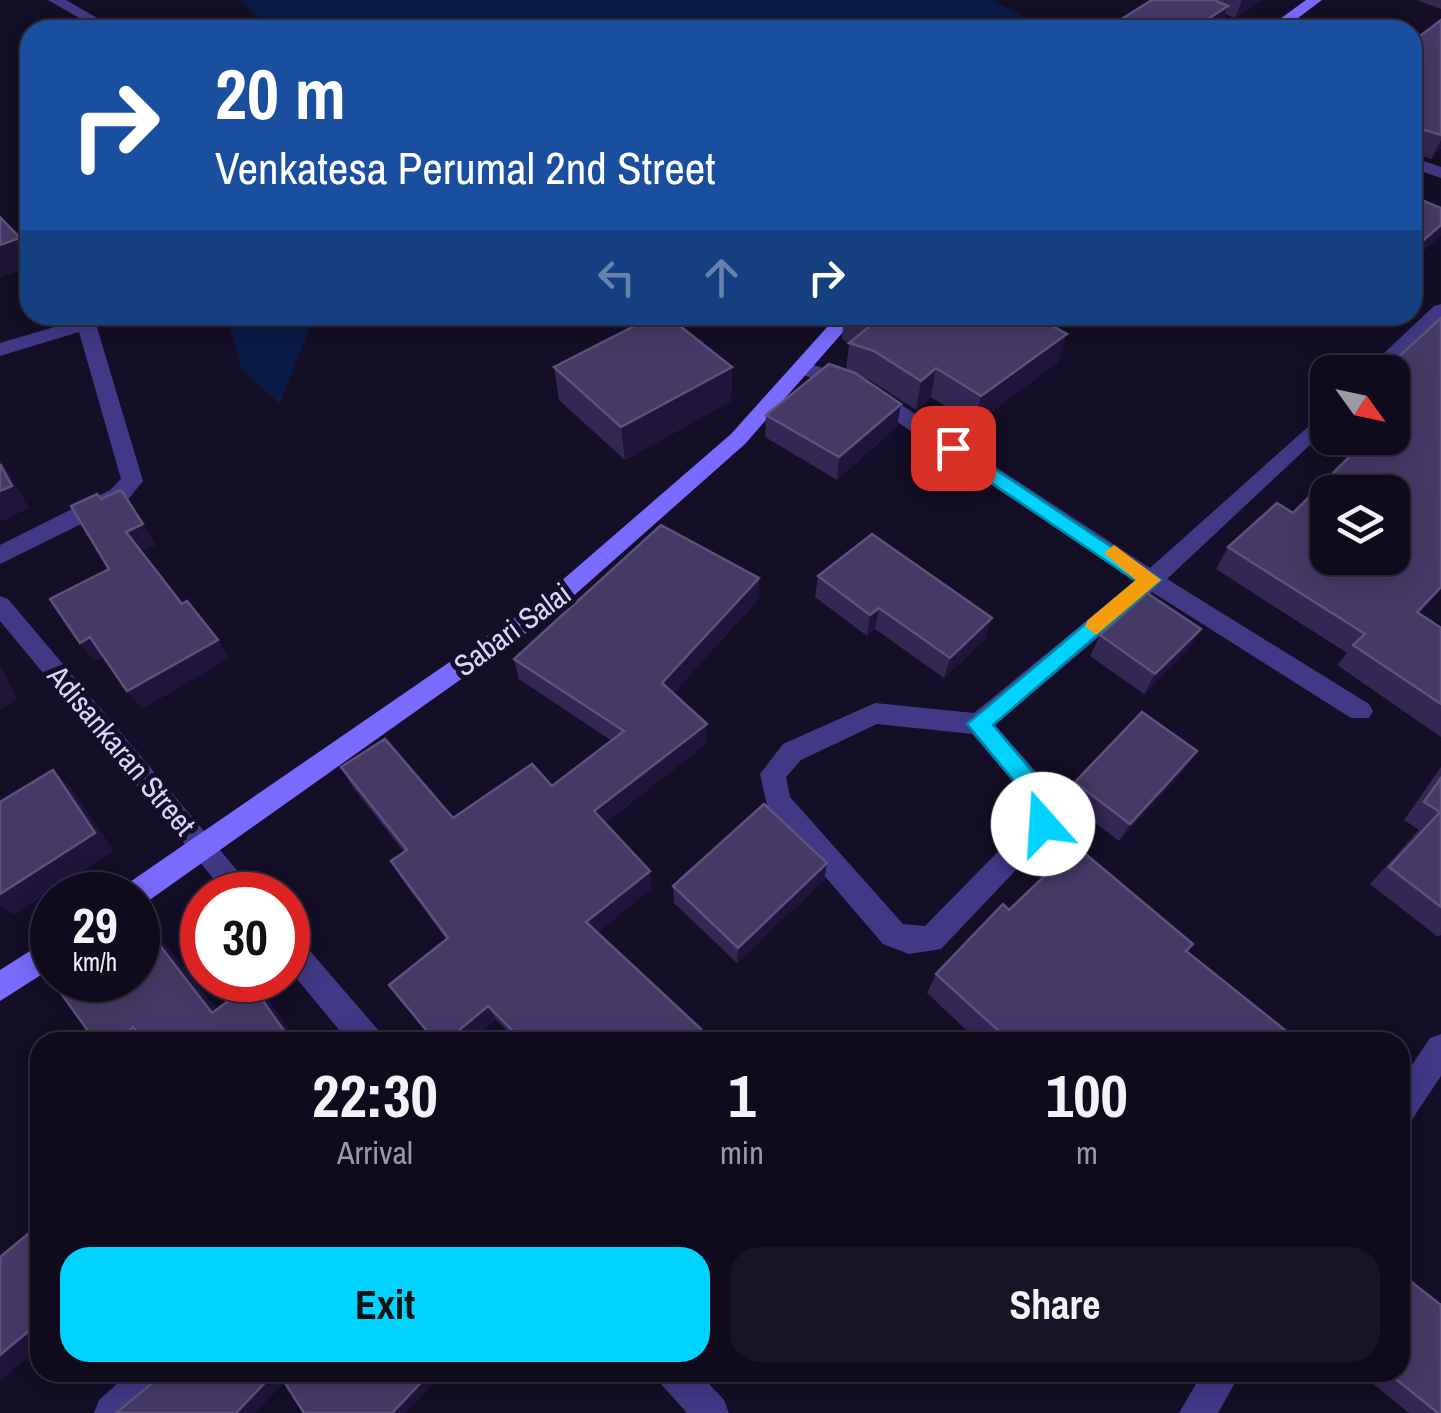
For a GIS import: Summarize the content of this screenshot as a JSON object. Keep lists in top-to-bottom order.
{
  "streets": {
    "main road": ["Sabari Salai"],
    "street": ["Adisankaran Street"]
  },
  "crossings": [
    ["Sabari Salai", "Adisankaran Street"]
  ],
  "north": "bottom right",
  "page": {
    "turn": ["20 m", "Venkatesa Perumal 2nd Street"],
    "speed": "29 km/h",
    "limit": "30",
    "eta": [
      "22:30",
      "Arrival",
      "1",
      "min",
      "100",
      "m"
    ],
    "buttons": ["Exit", "Share"]
  }
}
